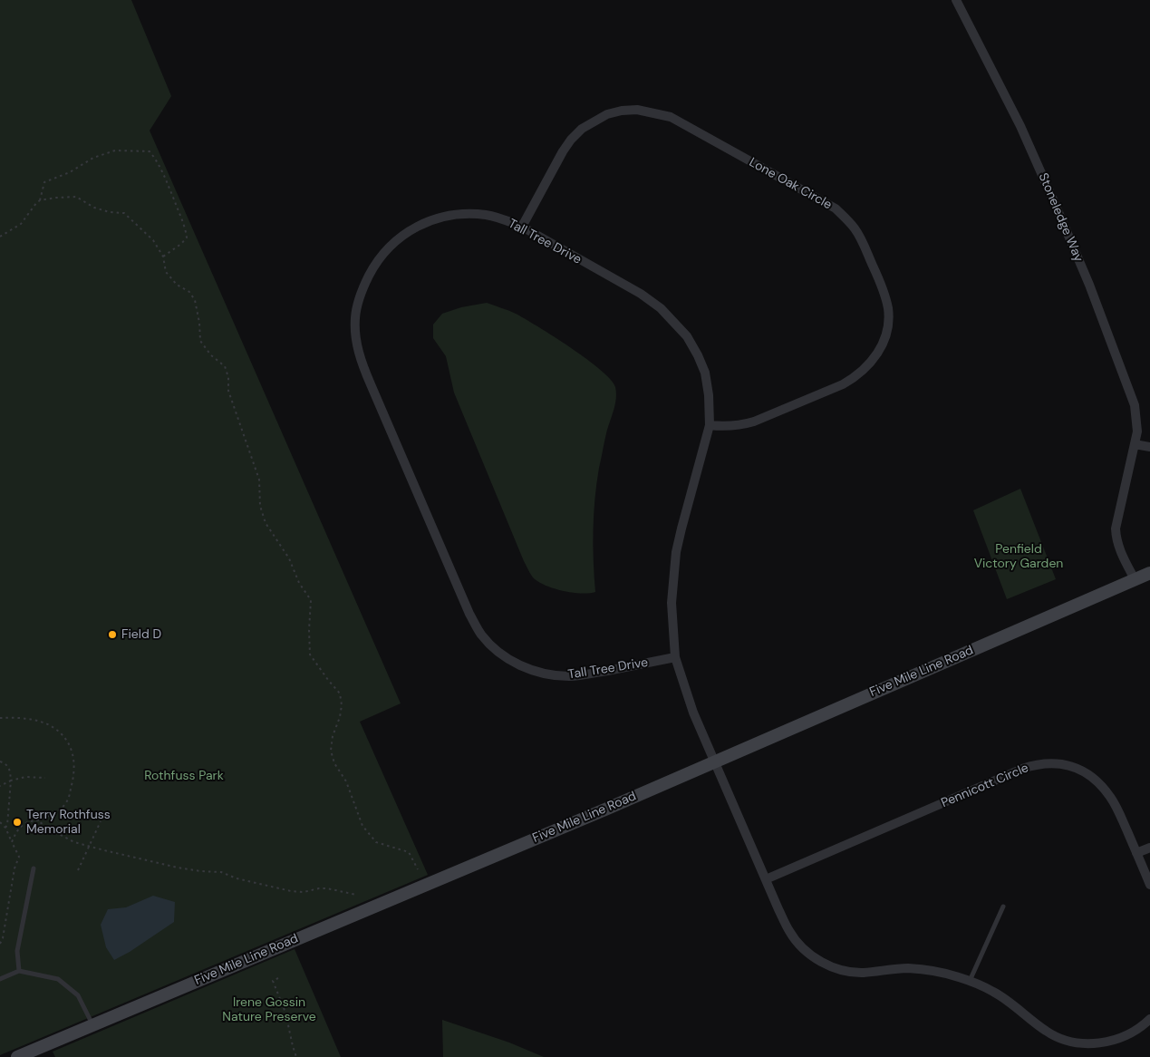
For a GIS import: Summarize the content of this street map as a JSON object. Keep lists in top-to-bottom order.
{
  "streets": {
    "main road": ["Five Mile Line Road"],
    "street": [
      "Lone Oak Circle",
      "Stoneledge Way",
      "Tall Tree Drive",
      "Pennicott Circle"
    ]
  },
  "crossings": [
    ["Lone Oak Circle", "Tall Tree Drive"],
    ["Stoneledge Way", "Five Mile Line Road"],
    ["Tall Tree Drive", "Five Mile Line Road"]
  ],
  "parks": ["Penfield Victory Garden", "Rothfuss Park", "Irene Gossin Nature Preserve"],
  "places": ["Field D", "Terry Rothfuss Memorial"]
}
